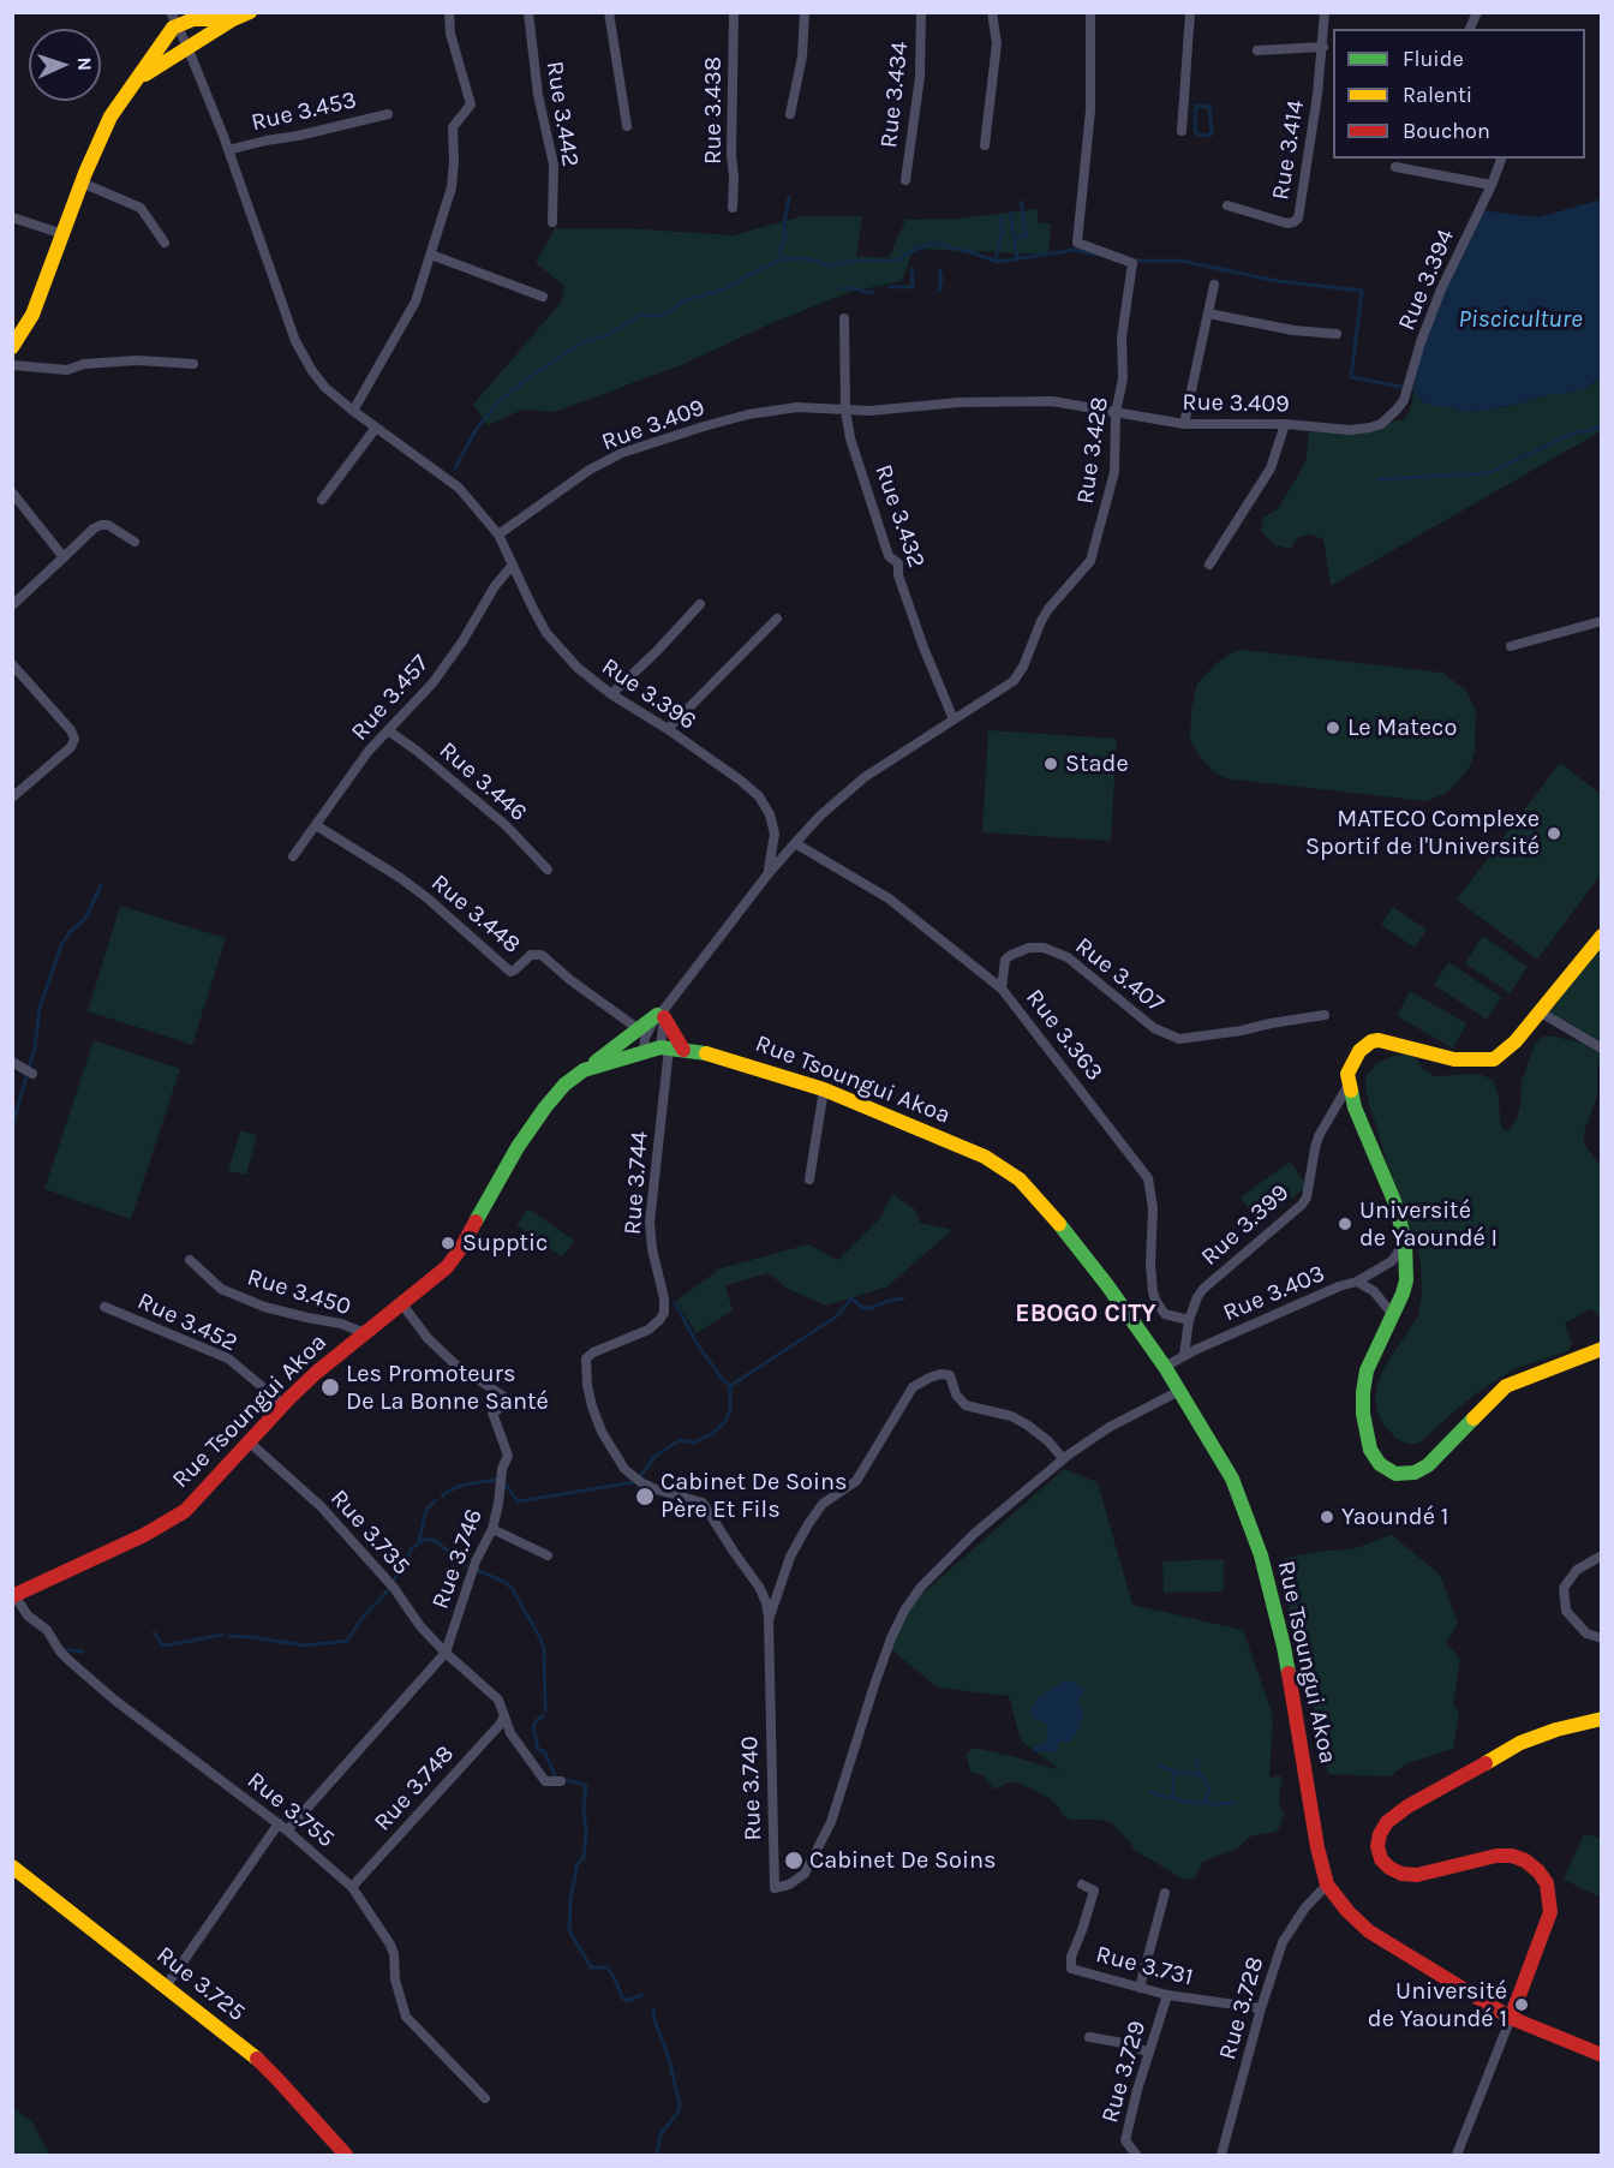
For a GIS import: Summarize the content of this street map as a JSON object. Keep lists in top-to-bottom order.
{
  "streets": {
    "main road": ["Rue Tsoungui Akoa", "Rue 3.725"],
    "street": [
      "Rue 3.434",
      "Rue 3.438",
      "Rue 3.453",
      "Rue 3.442",
      "Rue 3.414",
      "Rue 3.394",
      "Rue 3.409",
      "Rue 3.428",
      "Rue 3.432",
      "Rue 3.396",
      "Rue 3.457",
      "Rue 3.446",
      "Rue 3.448",
      "Rue 3.407",
      "Rue 3.363",
      "Rue 3.744",
      "Rue 3.399",
      "Rue 3.450",
      "Rue 3.403",
      "Rue 3.452",
      "Rue 3.735",
      "Rue 3.746",
      "Rue 3.748",
      "Rue 3.740",
      "Rue 3.755",
      "Rue 3.731",
      "Rue 3.728",
      "Rue 3.729"
    ]
  },
  "crossings": [
    ["Rue 3.394", "Rue 3.409"],
    ["Rue 3.409", "Rue 3.428"],
    ["Rue 3.409", "Rue 3.432"],
    ["Rue 3.409", "Rue 3.396"],
    ["Rue 3.428", "Rue 3.432"],
    ["Rue 3.428", "Rue 3.396"],
    ["Rue 3.428", "Rue 3.363"],
    ["Rue 3.396", "Rue 3.457"],
    ["Rue 3.457", "Rue 3.446"],
    ["Rue 3.457", "Rue 3.448"],
    ["Rue 3.407", "Rue 3.363"],
    ["Rue 3.363", "Rue 3.399"],
    ["Rue Tsoungui Akoa", "Rue 3.744"],
    ["Rue Tsoungui Akoa", "Rue 3.450"],
    ["Rue Tsoungui Akoa", "Rue 3.403"],
    ["Rue Tsoungui Akoa", "Rue 3.452"],
    ["Rue Tsoungui Akoa", "Rue 3.735"],
    ["Rue Tsoungui Akoa", "Rue 3.746"],
    ["Rue Tsoungui Akoa", "Rue 3.740"],
    ["Rue Tsoungui Akoa", "Rue 3.755"],
    ["Rue Tsoungui Akoa", "Rue 3.728"],
    ["Rue 3.744", "Rue 3.740"],
    ["Rue 3.399", "Rue 3.403"],
    ["Rue 3.735", "Rue 3.746"],
    ["Rue 3.735", "Rue 3.748"],
    ["Rue 3.746", "Rue 3.755"],
    ["Rue 3.746", "Rue 3.725"],
    ["Rue 3.748", "Rue 3.755"],
    ["Rue 3.731", "Rue 3.728"],
    ["Rue 3.731", "Rue 3.729"]
  ],
  "districts": ["EBOGO CITY"],
  "water": ["Pisciculture"],
  "places": [
    "Le Mateco",
    "Stade",
    "MATECO Complexe Sportif de l'Université",
    "Université de Yaoundé I",
    "Supptic",
    "Les Promoteurs De La Bonne Santé",
    "Cabinet De Soins Père Et Fils",
    "Yaoundé 1",
    "Cabinet De Soins",
    "Université de Yaoundé 1"
  ],
  "legend": ["Fluide", "Ralenti", "Bouchon"],
  "north": "right"
}
